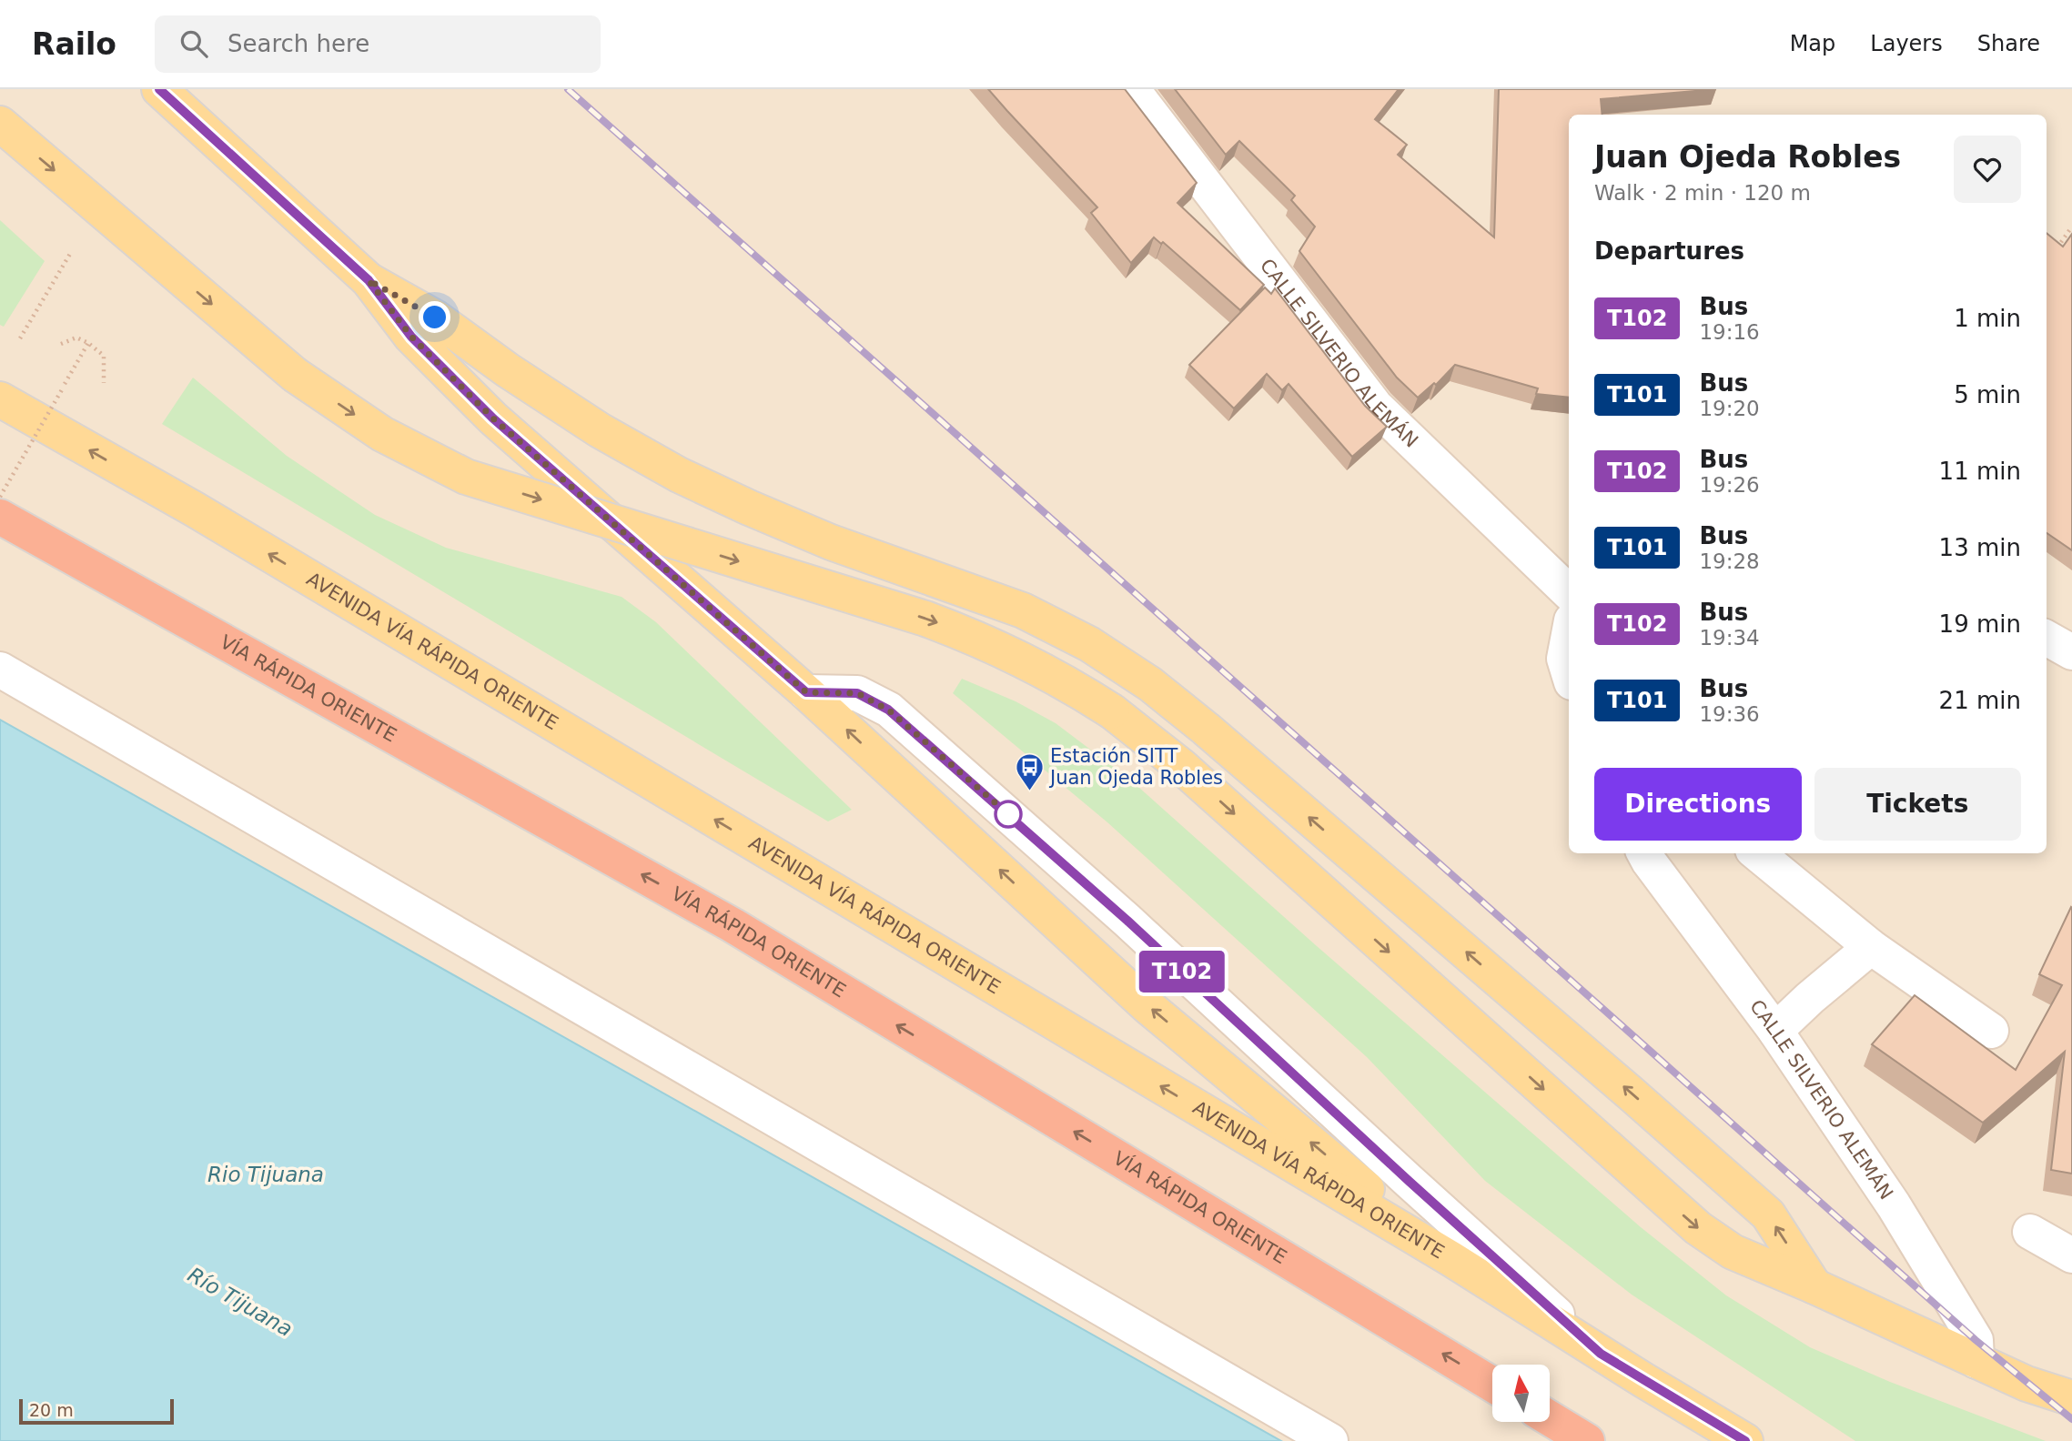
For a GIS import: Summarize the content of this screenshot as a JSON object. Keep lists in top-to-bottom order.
{
  "streets": {
    "highway": ["VÍA RÁPIDA ORIENTE"],
    "main road": ["AVENIDA VÍA RÁPIDA ORIENTE"],
    "street": ["CALLE SILVERIO ALEMÁN"]
  },
  "one_way": ["VÍA RÁPIDA ORIENTE"],
  "water": ["Rio Tijuana", "Río Tijuana"],
  "places": {
    "bus stop": ["Estación SITT Juan Ojeda Robles"]
  },
  "lines": ["bus line T102"],
  "scale_bar": "20 m",
  "north": "top",
  "page": {
    "header": "Railo",
    "search": "Search here",
    "nav": ["Map", "Layers", "Share"],
    "on_map": "T102",
    "heading": [
      ["Juan Ojeda Robles", "Walk · 2 min · 120 m"],
      "Departures"
    ],
    "list": [
      {
        "mark": "T102",
        "name": "Bus",
        "note": "19:16",
        "value": "1 min"
      },
      {
        "mark": "T101",
        "name": "Bus",
        "note": "19:20",
        "value": "5 min"
      },
      {
        "mark": "T102",
        "name": "Bus",
        "note": "19:26",
        "value": "11 min"
      },
      {
        "mark": "T101",
        "name": "Bus",
        "note": "19:28",
        "value": "13 min"
      },
      {
        "mark": "T102",
        "name": "Bus",
        "note": "19:34",
        "value": "19 min"
      },
      {
        "mark": "T101",
        "name": "Bus",
        "note": "19:36",
        "value": "21 min"
      }
    ],
    "buttons": ["Directions", "Tickets"],
    "scale": "20 m"
  }
}
